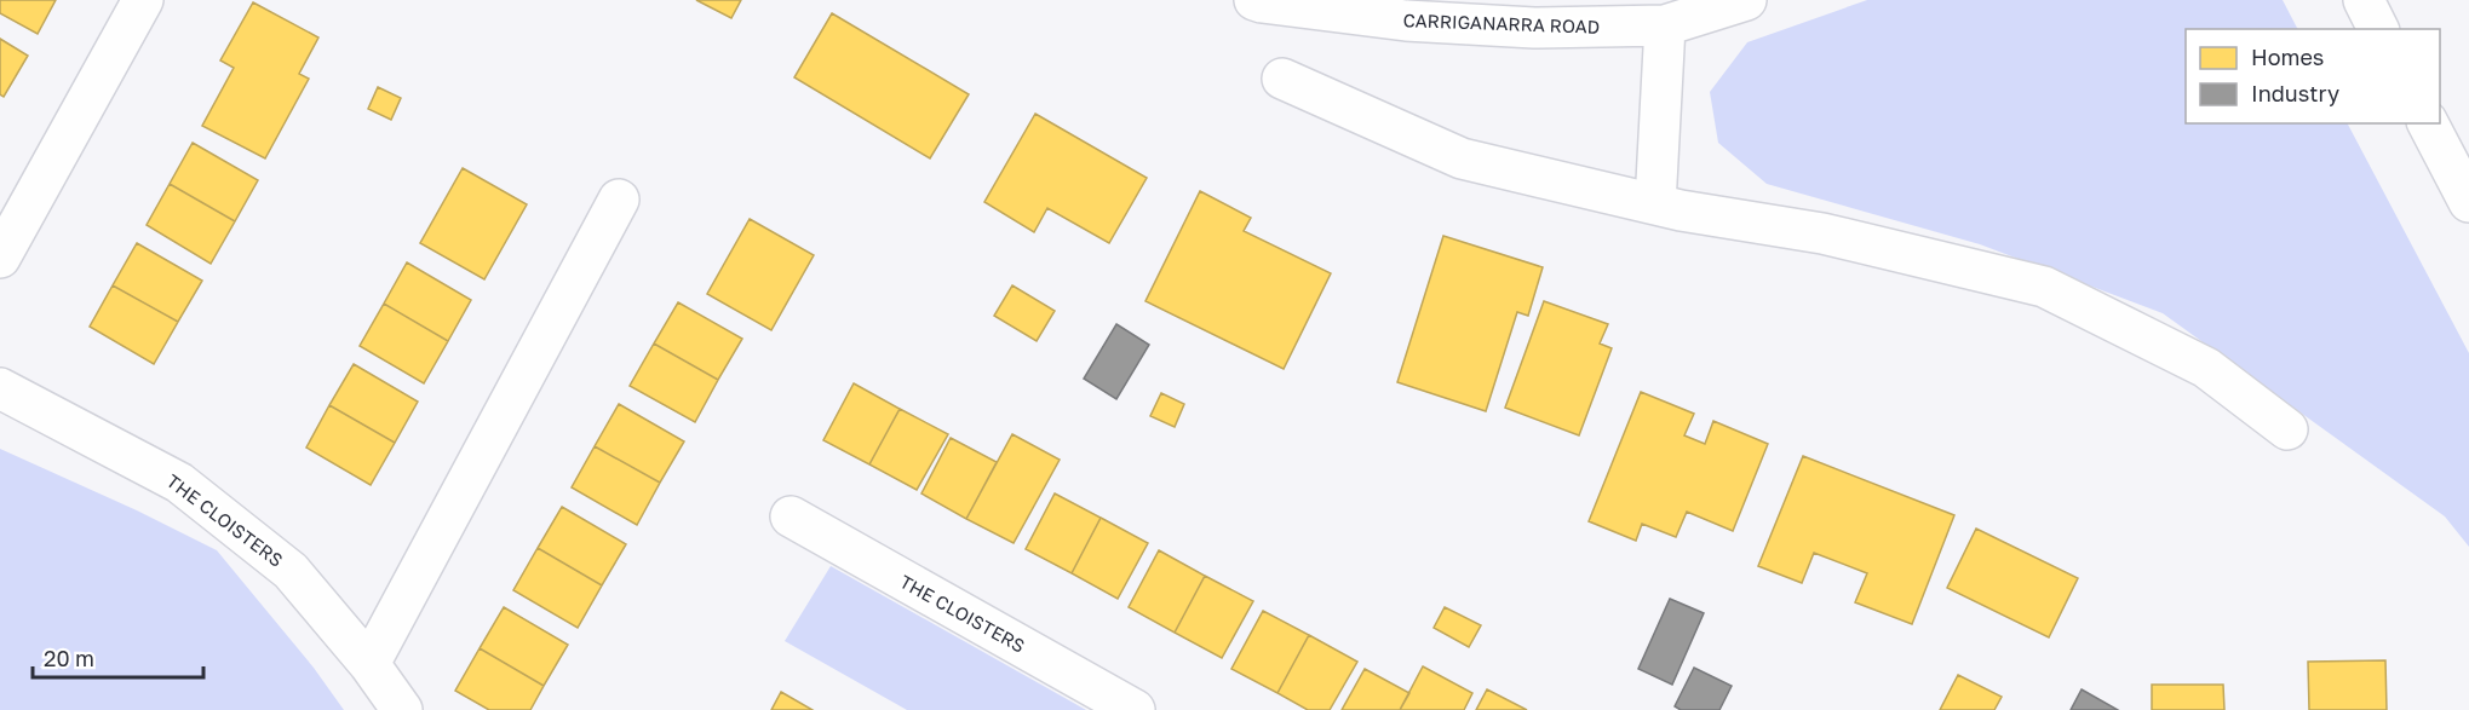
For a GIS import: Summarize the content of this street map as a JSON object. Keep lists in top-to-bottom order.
{
  "streets": {
    "street": ["CARRIGANARRA ROAD", "THE CLOISTERS"]
  },
  "legend": ["Homes", "Industry"],
  "scale_bar": "20 m"
}
